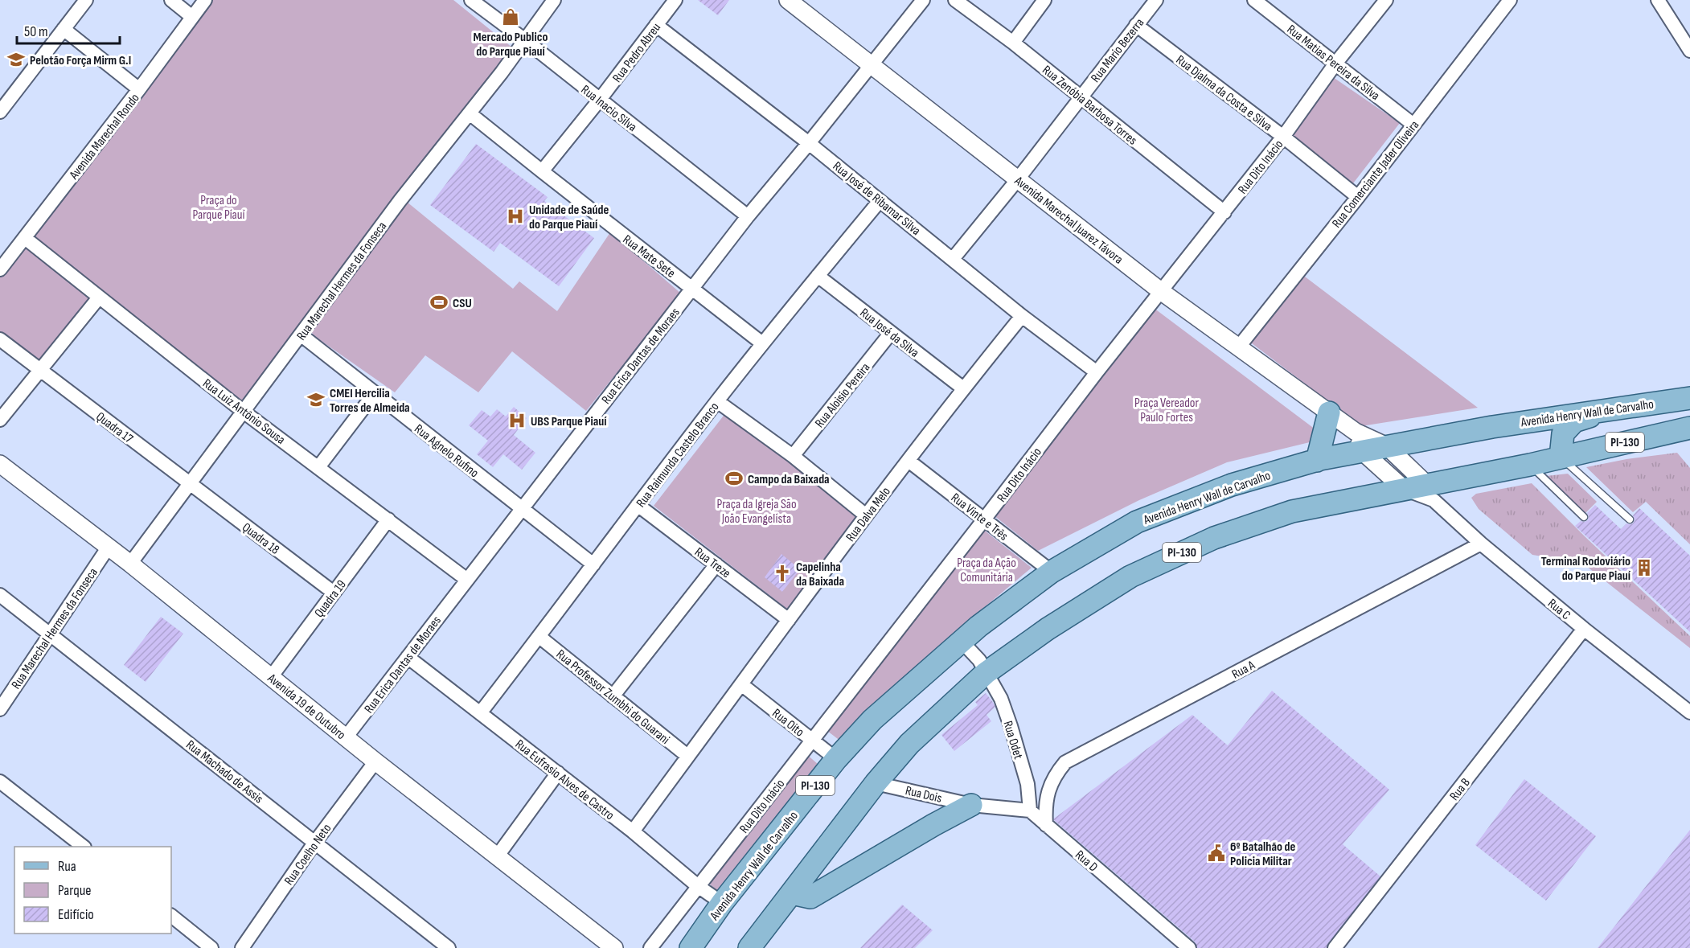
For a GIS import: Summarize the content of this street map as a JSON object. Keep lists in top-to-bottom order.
{
  "streets": {
    "main road": ["Avenida Henry Wall de Carvalho", "PI-130"],
    "street": [
      "Rua Mario Bezerra",
      "Rua Pedro Abreu",
      "Rua Matias Pereira da Silva",
      "Rua Djalma da Costa e Silva",
      "Rua Zenóbia Barbosa Torres",
      "Rua Inacio Silva",
      "Avenida Marechal Rondo",
      "Rua Dito Inácio",
      "Rua Comerciante Jader Oliveira",
      "Rua José de Ribamar Silva",
      "Avenida Marechal Juarez Távora",
      "Rua Mate Sete",
      "Rua Marechal Hermes da Fonseca",
      "Rua José da Silva",
      "Rua Erica Dantas de Moraes",
      "Rua Aloisio Pereira",
      "Rua Luiz Antônio Sousa",
      "Quadra 17",
      "Rua Agnelo Rufino",
      "Rua Raimunda Castelo Branco",
      "Rua Dalva Melo",
      "Rua Vinte e Três",
      "Quadra 18",
      "Rua Treze",
      "Quadra 19",
      "Rua C",
      "Rua A",
      "Rua Professor Zumbhi do Guarani",
      "Avenida 19 de Outubro",
      "Rua Oito",
      "Rua Odet",
      "Rua Machado de Assis",
      "Rua Eufrasio Alves de Castro",
      "Rua B",
      "Rua Dois",
      "Rua Coelho Neto",
      "Rua D"
    ]
  },
  "crossings": [
    ["Rua Mario Bezerra", "Rua Djalma da Costa e Silva"],
    ["Rua Mario Bezerra", "Rua Zenóbia Barbosa Torres"],
    ["Rua Mario Bezerra", "Rua José de Ribamar Silva"],
    ["Rua Mario Bezerra", "Avenida Marechal Juarez Távora"],
    ["Rua Pedro Abreu", "Rua Inacio Silva"],
    ["Rua Pedro Abreu", "Rua José de Ribamar Silva"],
    ["Rua Pedro Abreu", "Rua Mate Sete"],
    ["Rua Matias Pereira da Silva", "Rua Dito Inácio"],
    ["Rua Matias Pereira da Silva", "Rua Comerciante Jader Oliveira"],
    ["Rua Djalma da Costa e Silva", "Rua Dito Inácio"],
    ["Rua Djalma da Costa e Silva", "Rua Comerciante Jader Oliveira"],
    ["Rua Zenóbia Barbosa Torres", "Rua Dito Inácio"],
    ["Rua Inacio Silva", "Rua Marechal Hermes da Fonseca"],
    ["Rua Inacio Silva", "Rua Erica Dantas de Moraes"],
    ["Avenida Marechal Rondo", "Rua Luiz Antônio Sousa"],
    ["Rua Dito Inácio", "Rua José de Ribamar Silva"],
    ["Rua Dito Inácio", "Avenida Marechal Juarez Távora"],
    ["Rua Dito Inácio", "Rua Vinte e Três"],
    ["Rua Dito Inácio", "Rua Oito"],
    ["Rua Dito Inácio", "Rua Eufrasio Alves de Castro"],
    ["Rua Comerciante Jader Oliveira", "Avenida Marechal Juarez Távora"],
    ["Rua José de Ribamar Silva", "Rua Erica Dantas de Moraes"],
    ["Rua José de Ribamar Silva", "Rua Raimunda Castelo Branco"],
    ["Rua José de Ribamar Silva", "Rua Dalva Melo"],
    ["Avenida Marechal Juarez Távora", "Rua Erica Dantas de Moraes"],
    ["Avenida Marechal Juarez Távora", "Avenida Henry Wall de Carvalho"],
    ["Avenida Marechal Juarez Távora", "PI-130"],
    ["Rua Mate Sete", "Rua Marechal Hermes da Fonseca"],
    ["Rua Mate Sete", "Rua Erica Dantas de Moraes"],
    ["Rua Mate Sete", "Rua Raimunda Castelo Branco"],
    ["Rua Marechal Hermes da Fonseca", "Rua Luiz Antônio Sousa"],
    ["Rua Marechal Hermes da Fonseca", "Quadra 17"],
    ["Rua Marechal Hermes da Fonseca", "Rua Agnelo Rufino"],
    ["Rua Marechal Hermes da Fonseca", "Quadra 18"],
    ["Rua Marechal Hermes da Fonseca", "Avenida 19 de Outubro"],
    ["Rua Marechal Hermes da Fonseca", "Rua Machado de Assis"],
    ["Rua José da Silva", "Rua Aloisio Pereira"],
    ["Rua José da Silva", "Rua Raimunda Castelo Branco"],
    ["Rua José da Silva", "Rua Dalva Melo"],
    ["Rua Erica Dantas de Moraes", "Rua Luiz Antônio Sousa"],
    ["Rua Erica Dantas de Moraes", "Rua Agnelo Rufino"],
    ["Rua Erica Dantas de Moraes", "Avenida 19 de Outubro"],
    ["Rua Erica Dantas de Moraes", "Rua Eufrasio Alves de Castro"],
    ["Rua Luiz Antônio Sousa", "Quadra 19"],
    ["Avenida Henry Wall de Carvalho", "Rua Vinte e Três"],
    ["Avenida Henry Wall de Carvalho", "Rua Oito"],
    ["Avenida Henry Wall de Carvalho", "Rua Odet"],
    ["Avenida Henry Wall de Carvalho", "Rua Eufrasio Alves de Castro"],
    ["Quadra 17", "Quadra 18"],
    ["PI-130", "Rua C"],
    ["PI-130", "Rua Odet"],
    ["PI-130", "Rua Dois"],
    ["Rua Agnelo Rufino", "Rua Raimunda Castelo Branco"],
    ["Rua Raimunda Castelo Branco", "Rua Treze"],
    ["Rua Raimunda Castelo Branco", "Rua Professor Zumbhi do Guarani"],
    ["Rua Raimunda Castelo Branco", "Rua Eufrasio Alves de Castro"],
    ["Rua Dalva Melo", "Rua Vinte e Três"],
    ["Rua Dalva Melo", "Rua Treze"],
    ["Rua Dalva Melo", "Rua Professor Zumbhi do Guarani"],
    ["Rua Dalva Melo", "Rua Oito"],
    ["Rua Dalva Melo", "Rua Eufrasio Alves de Castro"],
    ["Quadra 18", "Quadra 19"],
    ["Quadra 19", "Avenida 19 de Outubro"],
    ["Rua C", "Rua A"],
    ["Rua C", "Rua B"],
    ["Rua A", "Rua D"],
    ["Avenida 19 de Outubro", "Rua Coelho Neto"],
    ["Rua Odet", "Rua D"],
    ["Rua Machado de Assis", "Rua Coelho Neto"]
  ],
  "parks": [
    "Praça do Parque Piauí",
    "Praça Vereador Paulo Fortes",
    "Praça da Igreja São João Evangelista",
    "Praça da Ação Comunitária"
  ],
  "places": {
    "shop": ["Mercado Publico do Parque Piauí"],
    "school or university": ["Pelotão Força Mirm G.I", "CMEI Hercilia Torres de Almeida"],
    "hospital": ["Unidade de Saúde do Parque Piauí", "UBS Parque Piauí"],
    "sports": ["CSU", "Campo da Baixada"],
    "building": ["Terminal Rodoviário do Parque Piauí"],
    "church": ["Capelinha da Baixada"],
    "public building": ["6º Batalhão de Policia Militar"]
  },
  "legend": ["Rua", "Parque", "Edifício"],
  "scale_bar": "50 m"
}
